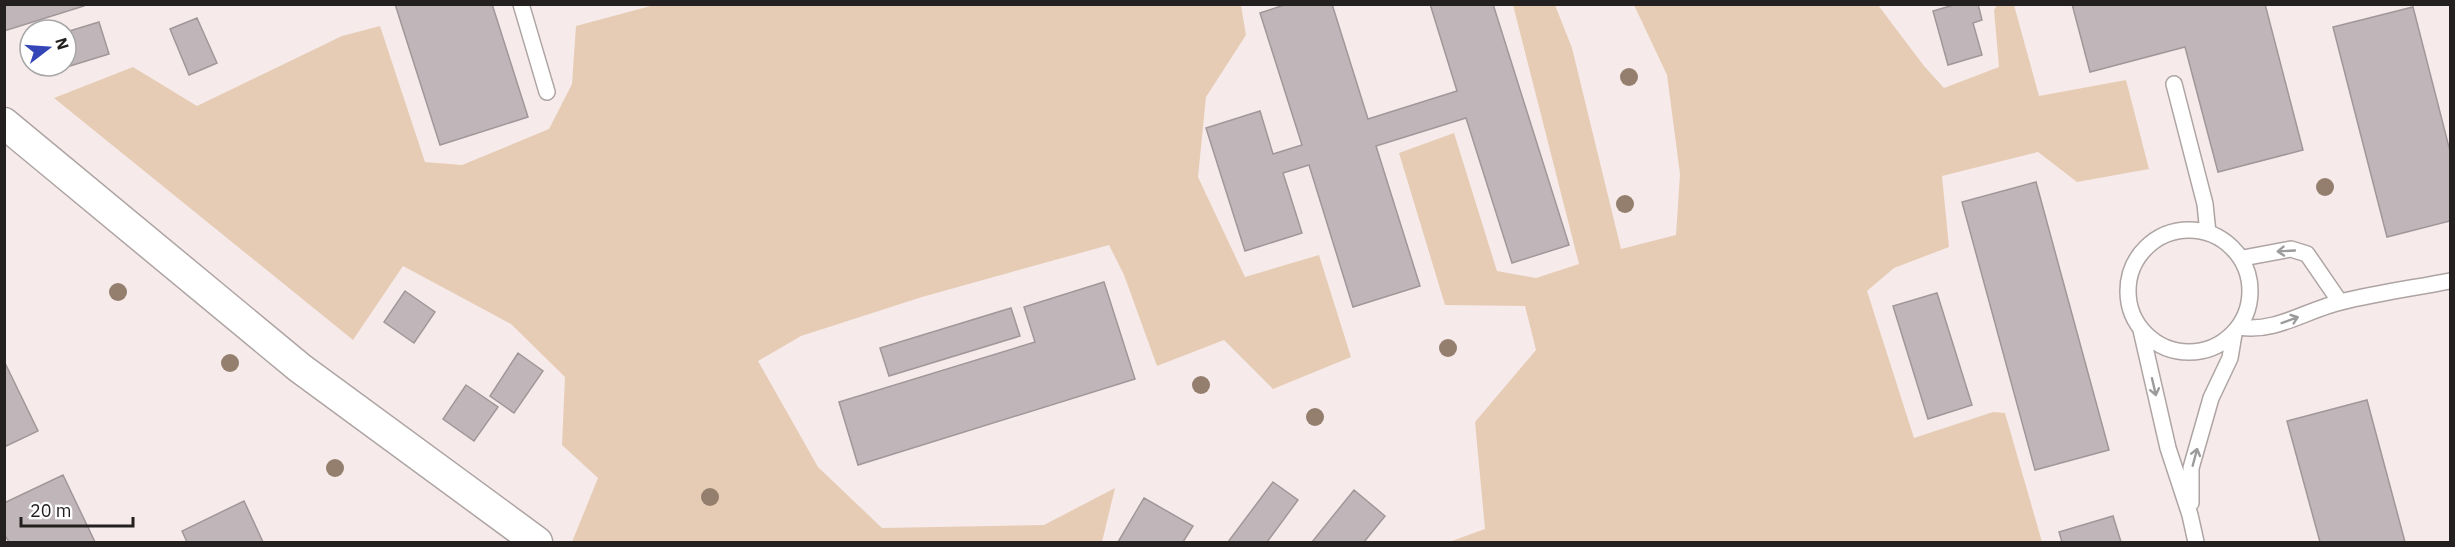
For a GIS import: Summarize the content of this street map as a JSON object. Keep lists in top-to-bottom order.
{
  "scale_bar": "20 m",
  "north": "right"
}
